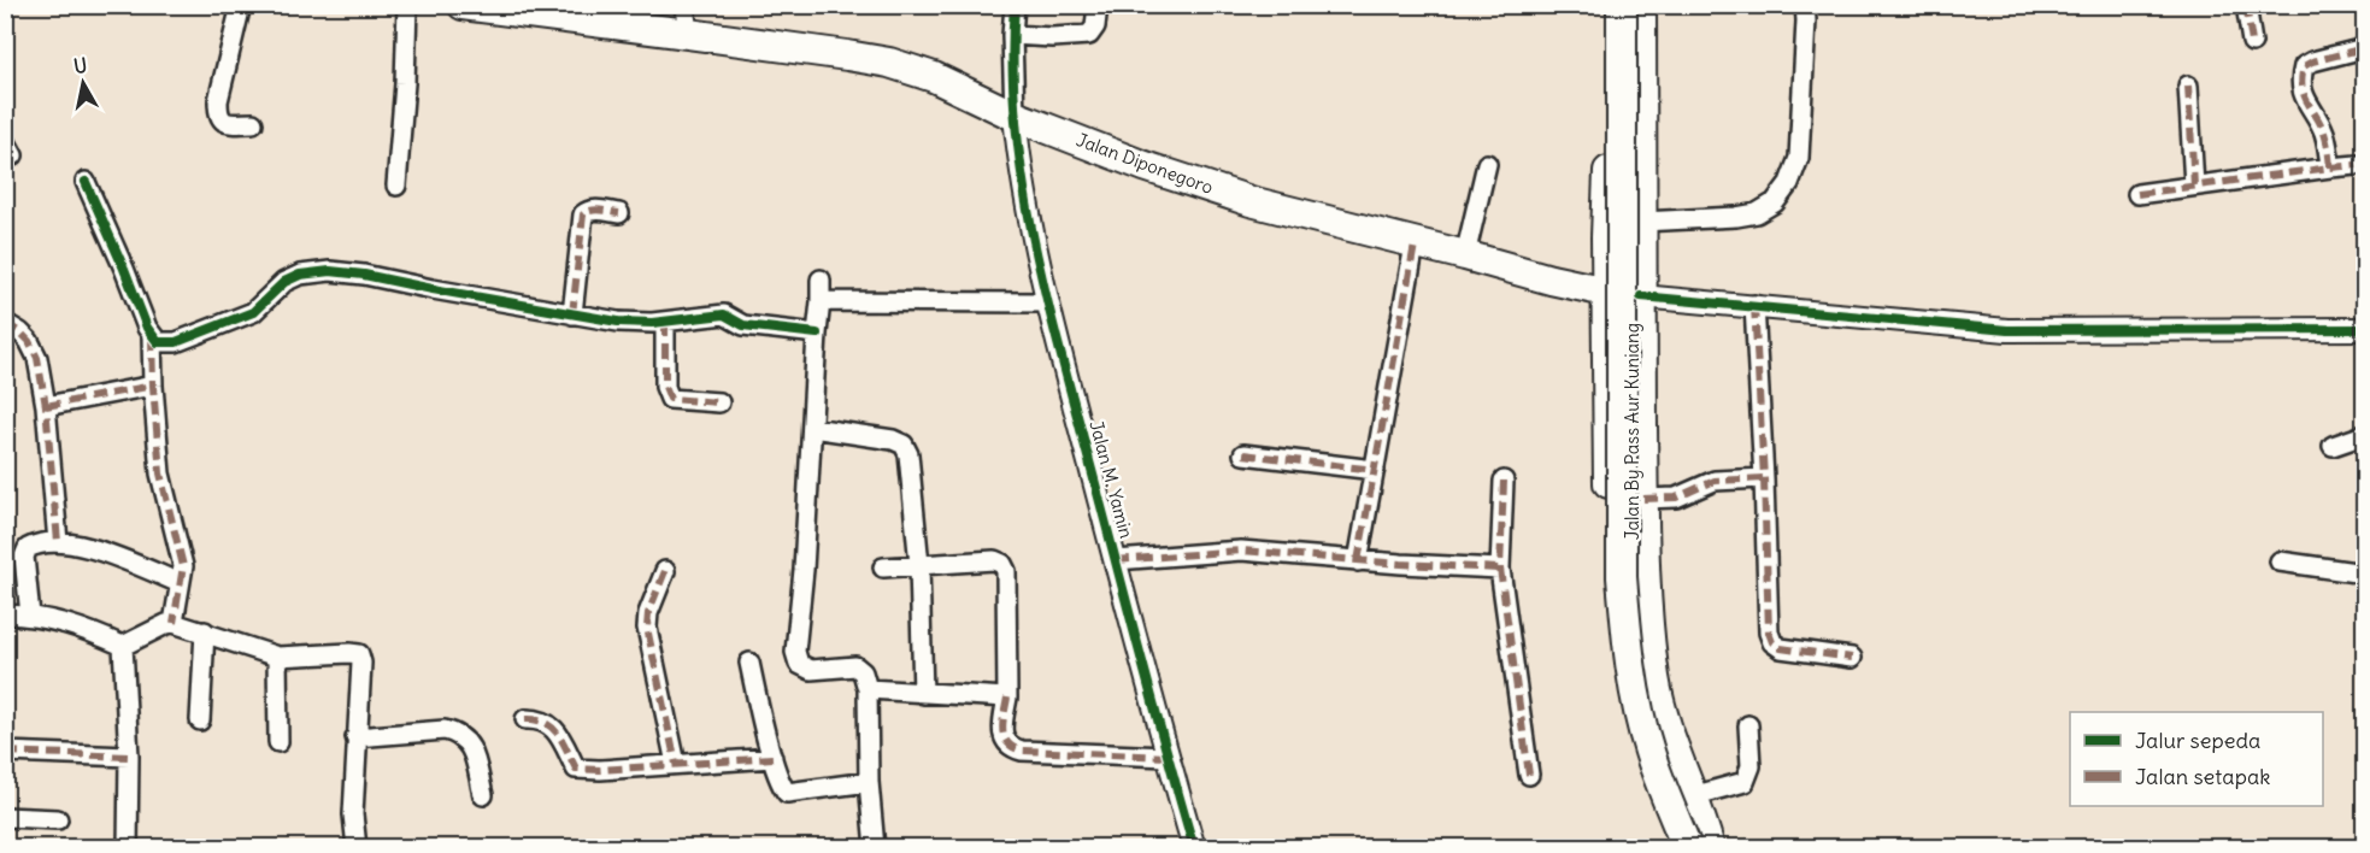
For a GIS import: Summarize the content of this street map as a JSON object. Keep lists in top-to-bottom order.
{
  "streets": {
    "highway": ["Jalan Diponegoro", "Jalan By Pass Aur Kuniang"],
    "street": ["Jalan M. Yamin"]
  },
  "crossings": [
    ["Jalan Diponegoro", "Jalan By Pass Aur Kuniang"],
    ["Jalan Diponegoro", "Jalan M. Yamin"]
  ],
  "legend": ["Jalur sepeda", "Jalan setapak"],
  "north": "top"
}
